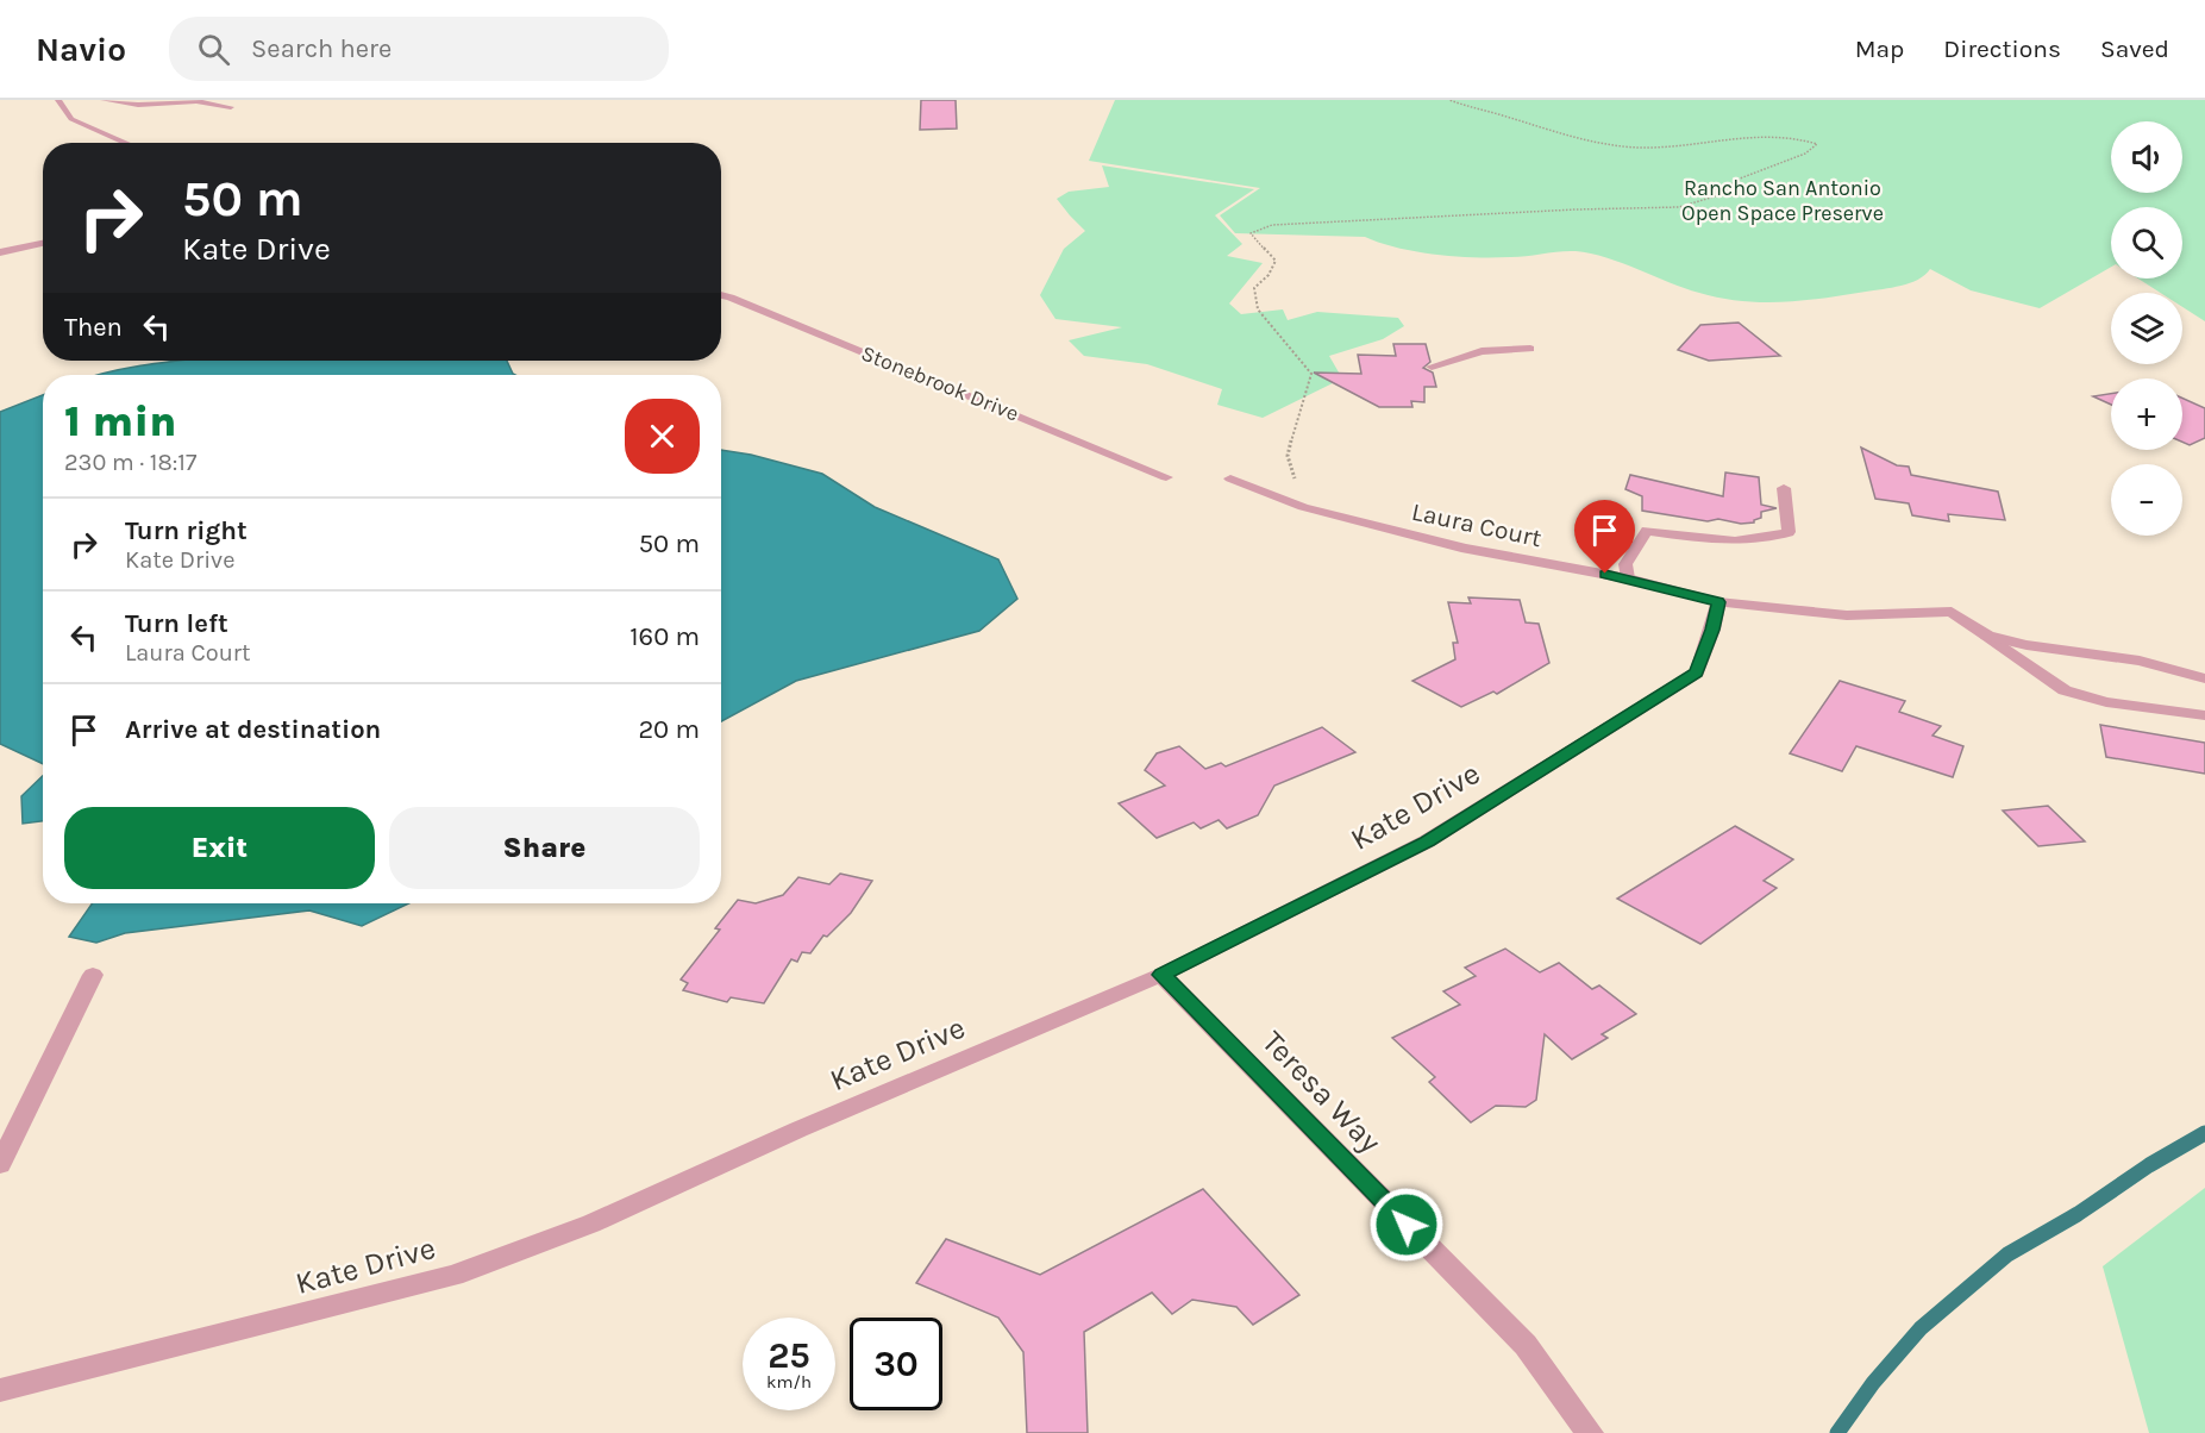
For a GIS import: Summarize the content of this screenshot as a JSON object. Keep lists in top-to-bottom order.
{
  "streets": {
    "street": [
      "Stonebrook Drive",
      "Laura Court",
      "Kate Drive",
      "Teresa Way"
    ]
  },
  "crossings": [
    ["Laura Court", "Kate Drive"],
    ["Kate Drive", "Teresa Way"]
  ],
  "parks": ["Rancho San Antonio Open Space Preserve"],
  "page": {
    "header": "Navio",
    "search": "Search here",
    "nav": ["Map", "Directions", "Saved"],
    "map_buttons": ["+", "−"],
    "turn": ["50 m", "Kate Drive"],
    "then": "Then",
    "heading": ["1 min", "230 m · 18:17"],
    "list": [
      {
        "name": "Turn right",
        "note": "Kate Drive",
        "value": "50 m"
      },
      {
        "name": "Turn left",
        "note": "Laura Court",
        "value": "160 m"
      },
      {
        "name": "Arrive at destination",
        "value": "20 m"
      }
    ],
    "buttons": ["Exit", "Share"],
    "speed": "25 km/h",
    "limit": "30"
  }
}
